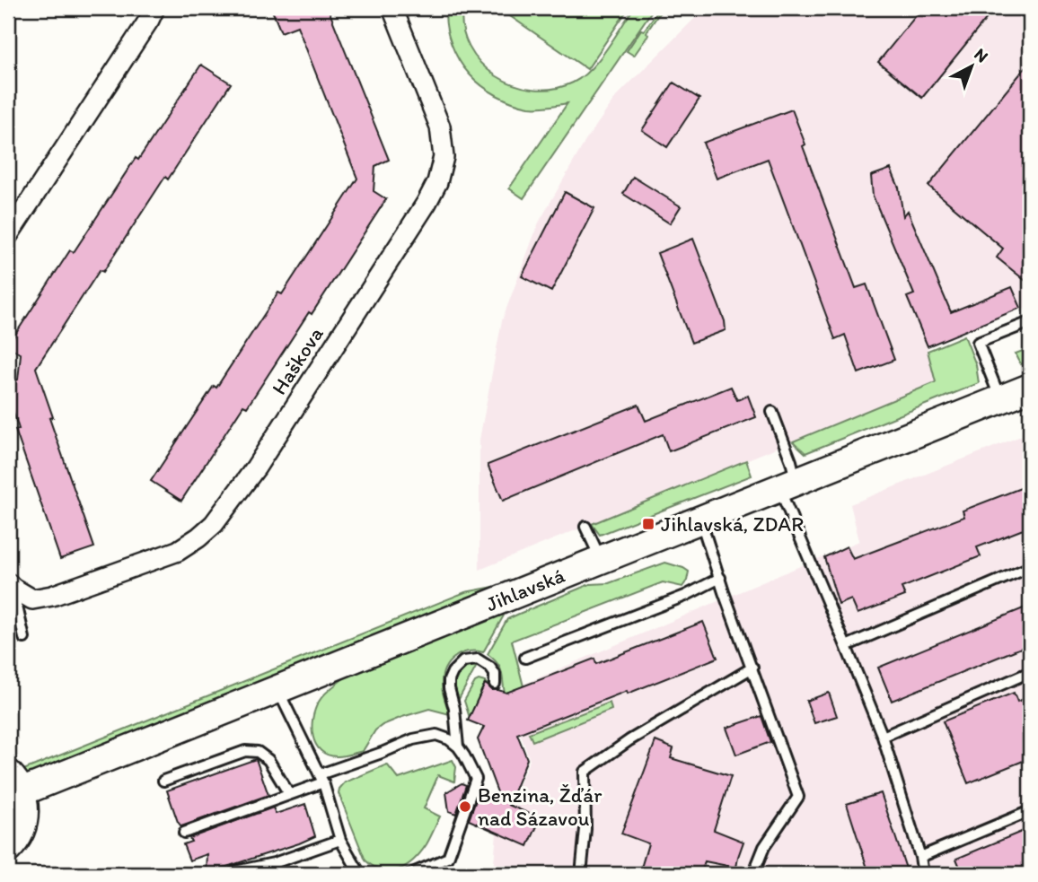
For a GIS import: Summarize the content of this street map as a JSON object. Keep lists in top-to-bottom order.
{
  "streets": {
    "main road": ["Jihlavská"],
    "street": ["Haškova"]
  },
  "places": {
    "transit": ["Jihlavská, ZDAR"],
    "other": ["Benzina, Žďár nad Sázavou"]
  },
  "north": "top right"
}
